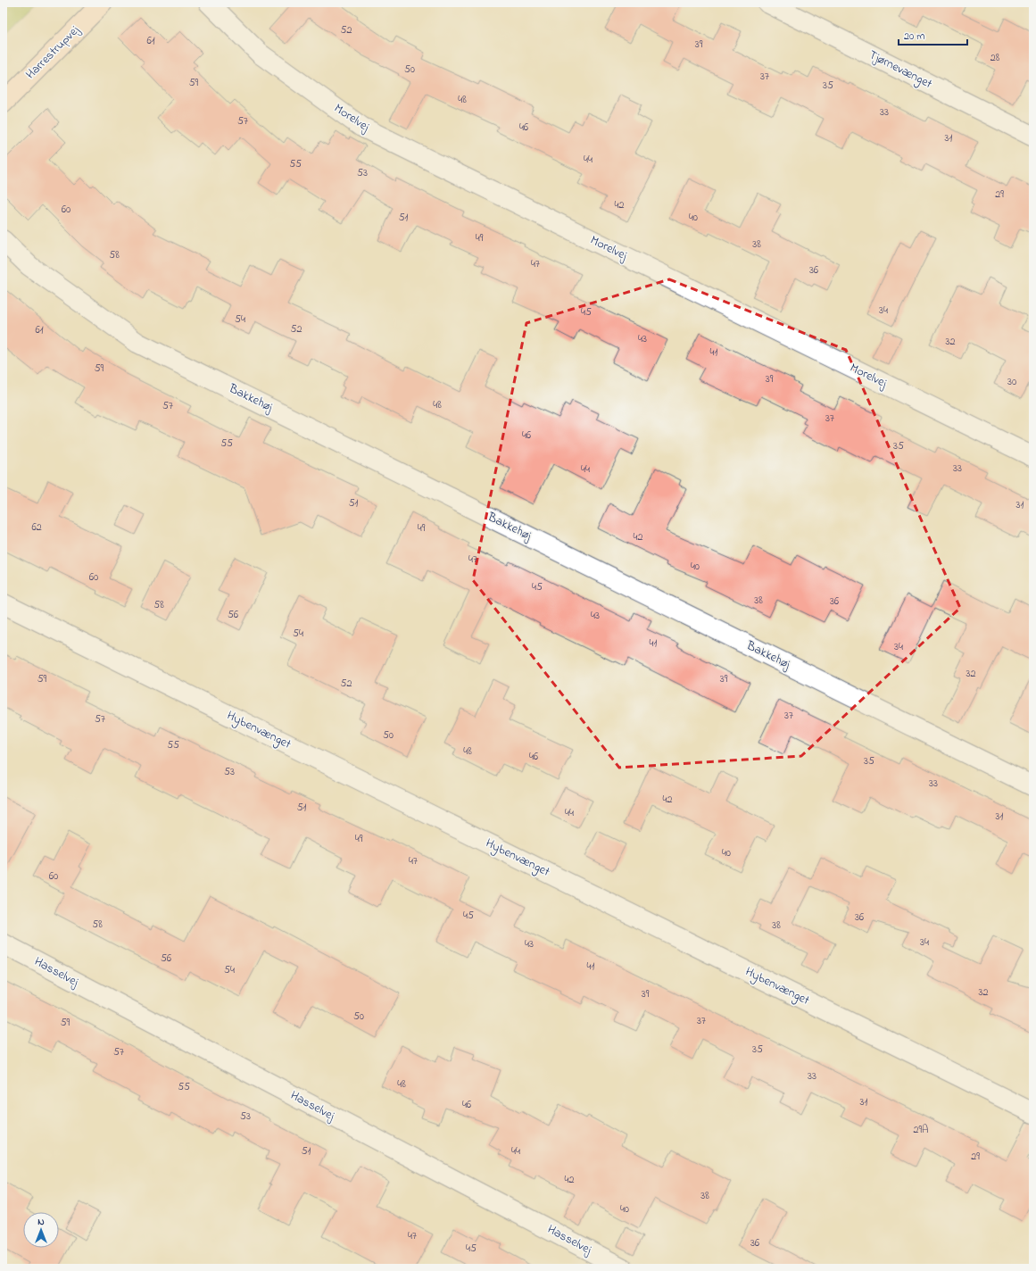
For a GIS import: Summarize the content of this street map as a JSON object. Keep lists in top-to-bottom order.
{
  "streets": {
    "street": [
      "Harrestrupvej",
      "Tjørnevænget",
      "Morelvej",
      "Bakkehøj",
      "Hybenvænget",
      "Hasselvej"
    ]
  },
  "house_numbers": [
    "52",
    "61",
    "39",
    "28",
    "50",
    "37",
    "59",
    "35",
    "48",
    "33",
    "57",
    "46",
    "31",
    "44",
    "55",
    "53",
    "29",
    "42",
    "60",
    "51",
    "40",
    "49",
    "38",
    "58",
    "47",
    "36",
    "34",
    "45",
    "54",
    "52",
    "61",
    "43",
    "32",
    "41",
    "59",
    "39",
    "30",
    "48",
    "57",
    "37",
    "46",
    "55",
    "35",
    "33",
    "44",
    "51",
    "31",
    "62",
    "49",
    "42",
    "47",
    "40",
    "60",
    "45",
    "38",
    "36",
    "58",
    "56",
    "43",
    "54",
    "41",
    "34",
    "32",
    "59",
    "39",
    "52",
    "37",
    "57",
    "50",
    "55",
    "48",
    "46",
    "35",
    "53",
    "33",
    "42",
    "51",
    "44",
    "31",
    "49",
    "40",
    "47",
    "60",
    "45",
    "36",
    "58",
    "38",
    "34",
    "43",
    "56",
    "41",
    "54",
    "32",
    "39",
    "50",
    "37",
    "59",
    "35",
    "57",
    "33",
    "48",
    "55",
    "31",
    "46",
    "53",
    "29A",
    "51",
    "44",
    "29",
    "42",
    "38",
    "40",
    "47",
    "36",
    "45"
  ],
  "scale_bar": "20 m",
  "north": "top"
}
